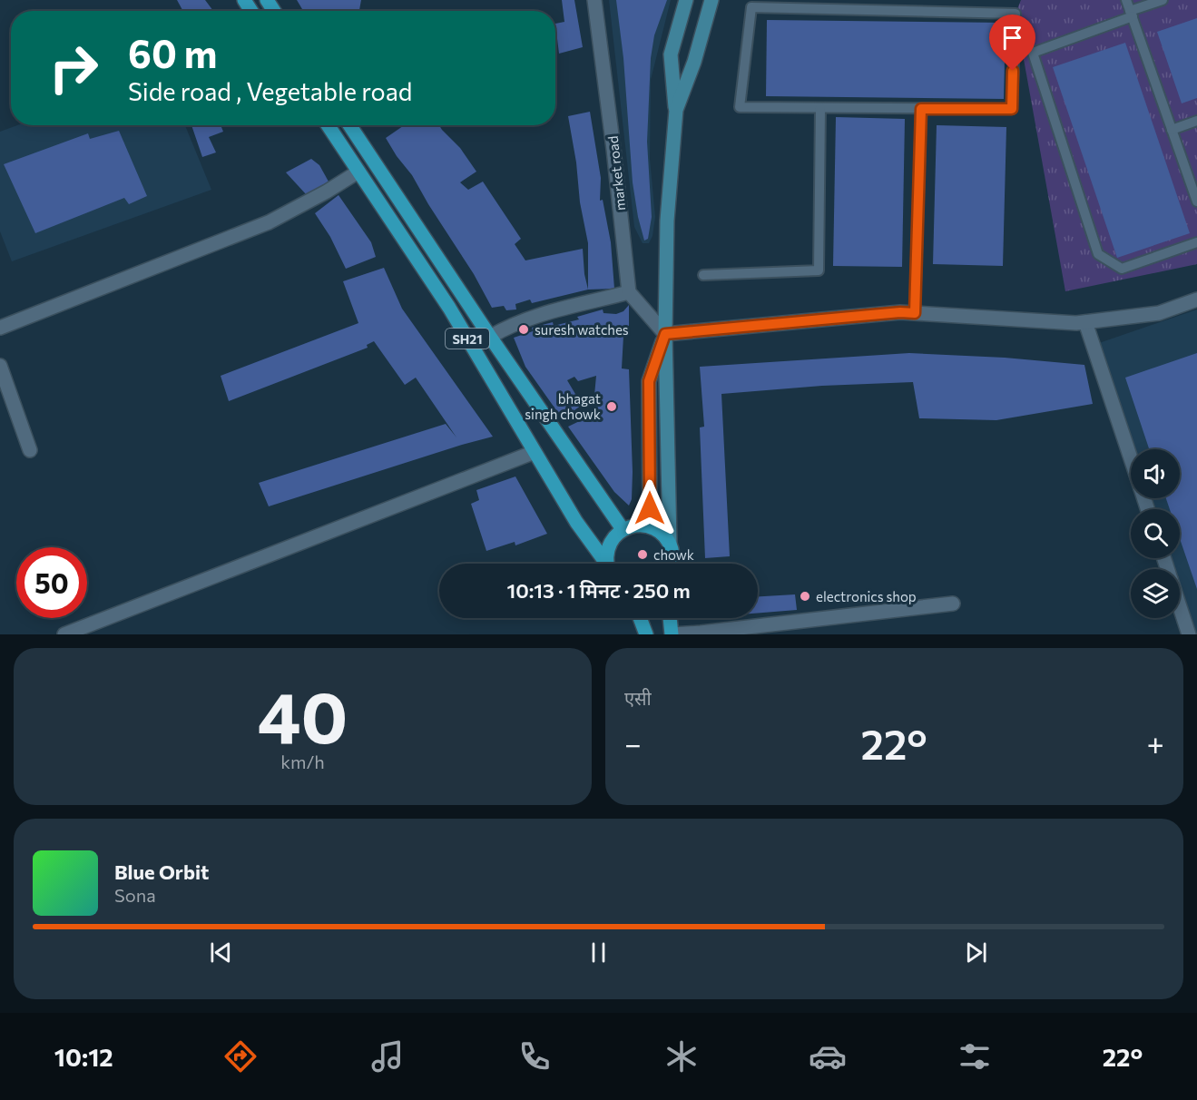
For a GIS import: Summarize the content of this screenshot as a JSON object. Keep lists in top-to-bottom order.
{
  "streets": {
    "main road": ["SH21"],
    "street": ["market road"]
  },
  "places": [
    "suresh watches",
    "bhagat singh chowk",
    "chowk",
    "electronics shop"
  ],
  "page": {
    "turn": ["60 m", "Side road , Vegetable road"],
    "limit": "50",
    "trip": "10:13 · 1 मिनट · 250 m",
    "tile": [
      ["40", "km/h"],
      "एसी"
    ],
    "heat": ["−", "22°", "+"],
    "song": ["Blue Orbit", "Sona"],
    "tabs": ["10:12", "22°"]
  }
}
